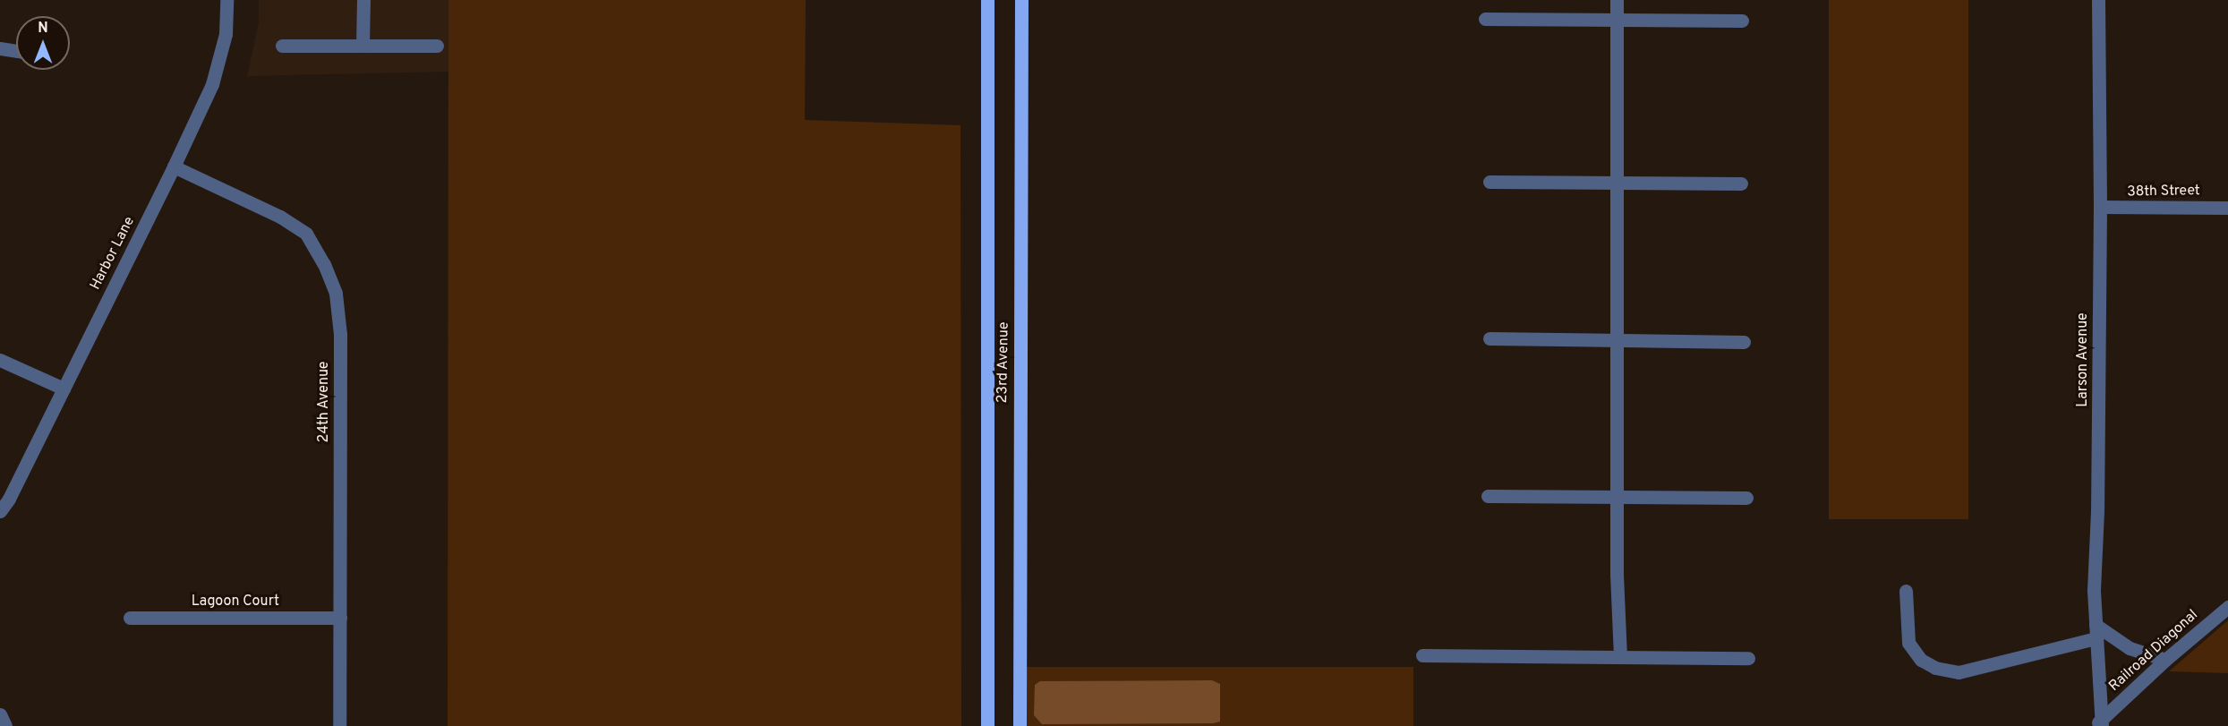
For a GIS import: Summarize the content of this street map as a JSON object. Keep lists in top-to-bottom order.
{
  "streets": {
    "main road": ["23rd Avenue"],
    "street": [
      "38th Street",
      "Harbor Lane",
      "Larson Avenue",
      "24th Avenue",
      "Lagoon Court",
      "Railroad Diagonal"
    ]
  },
  "crossings": [
    ["38th Street", "Larson Avenue"],
    ["Harbor Lane", "24th Avenue"],
    ["Larson Avenue", "Railroad Diagonal"],
    ["24th Avenue", "Lagoon Court"]
  ],
  "north": "top"
}
